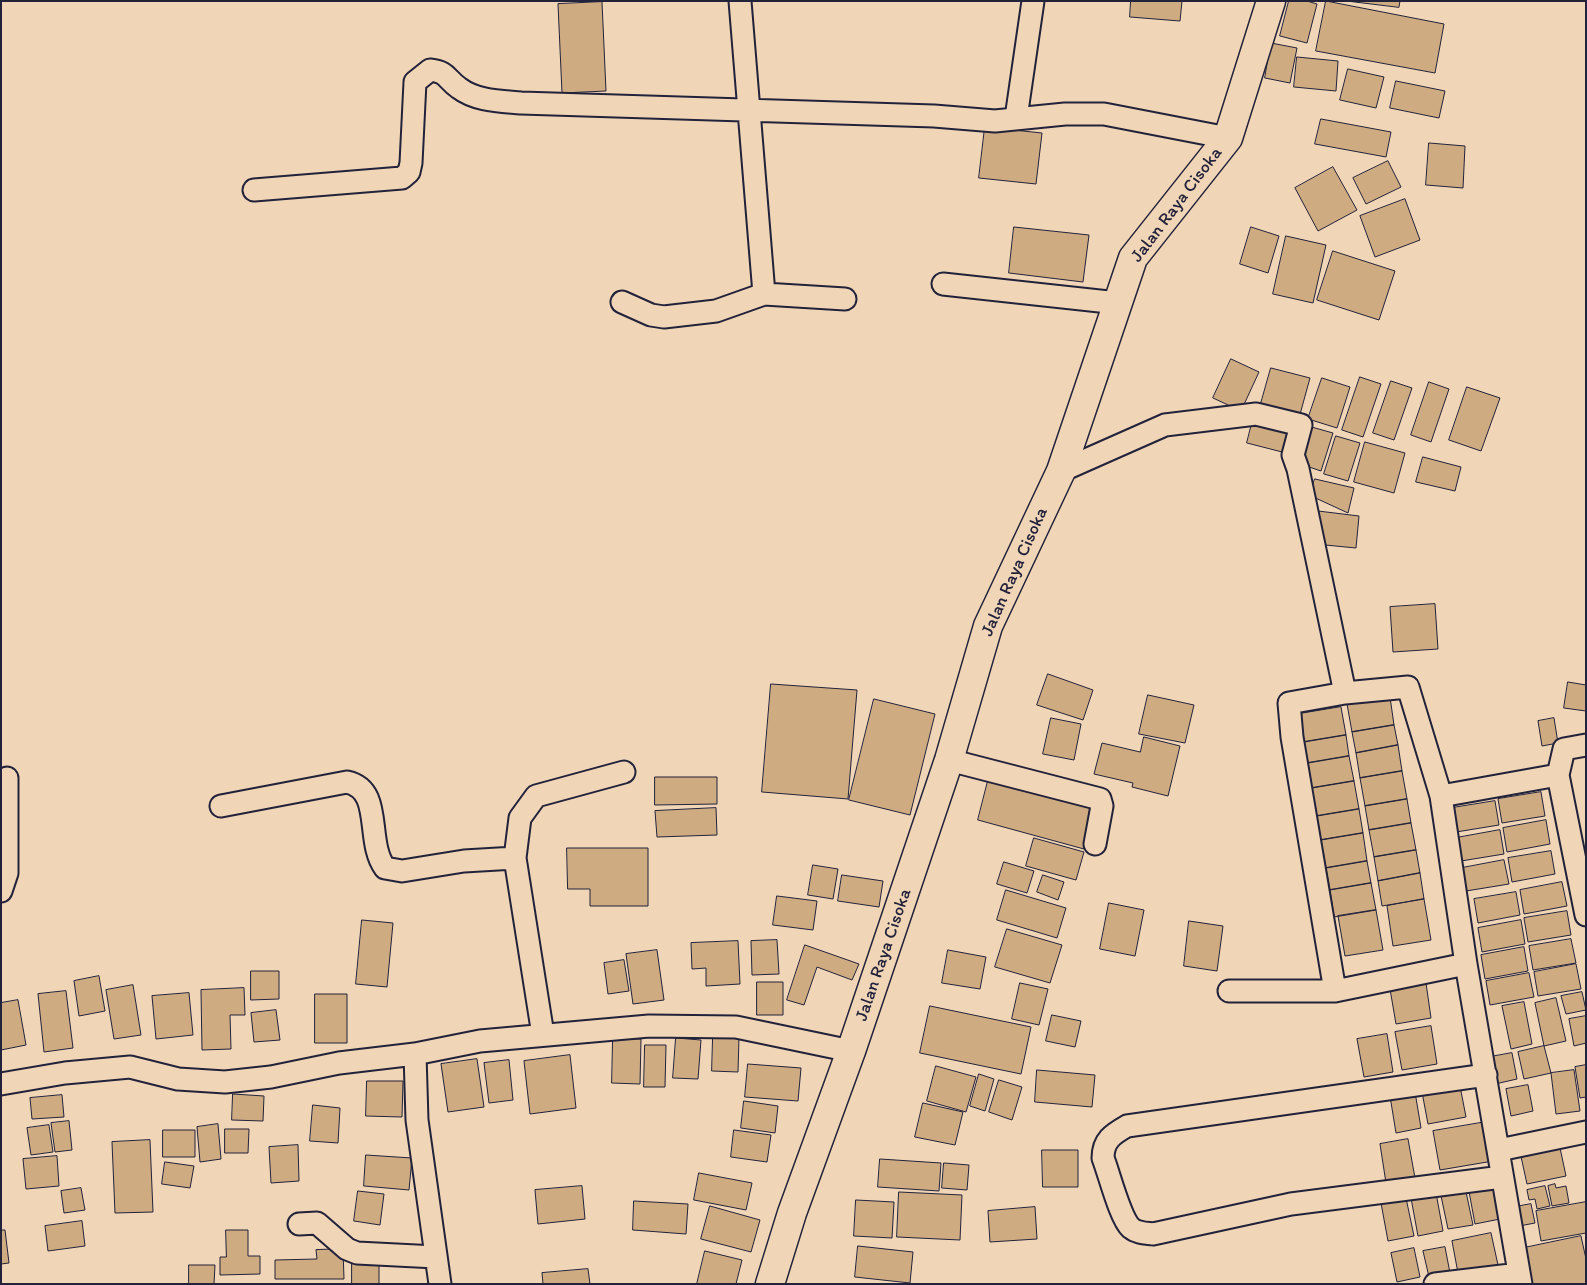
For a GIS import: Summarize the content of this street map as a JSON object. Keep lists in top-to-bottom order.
{
  "streets": {
    "street": ["Jalan Raya Cisoka"]
  }
}
